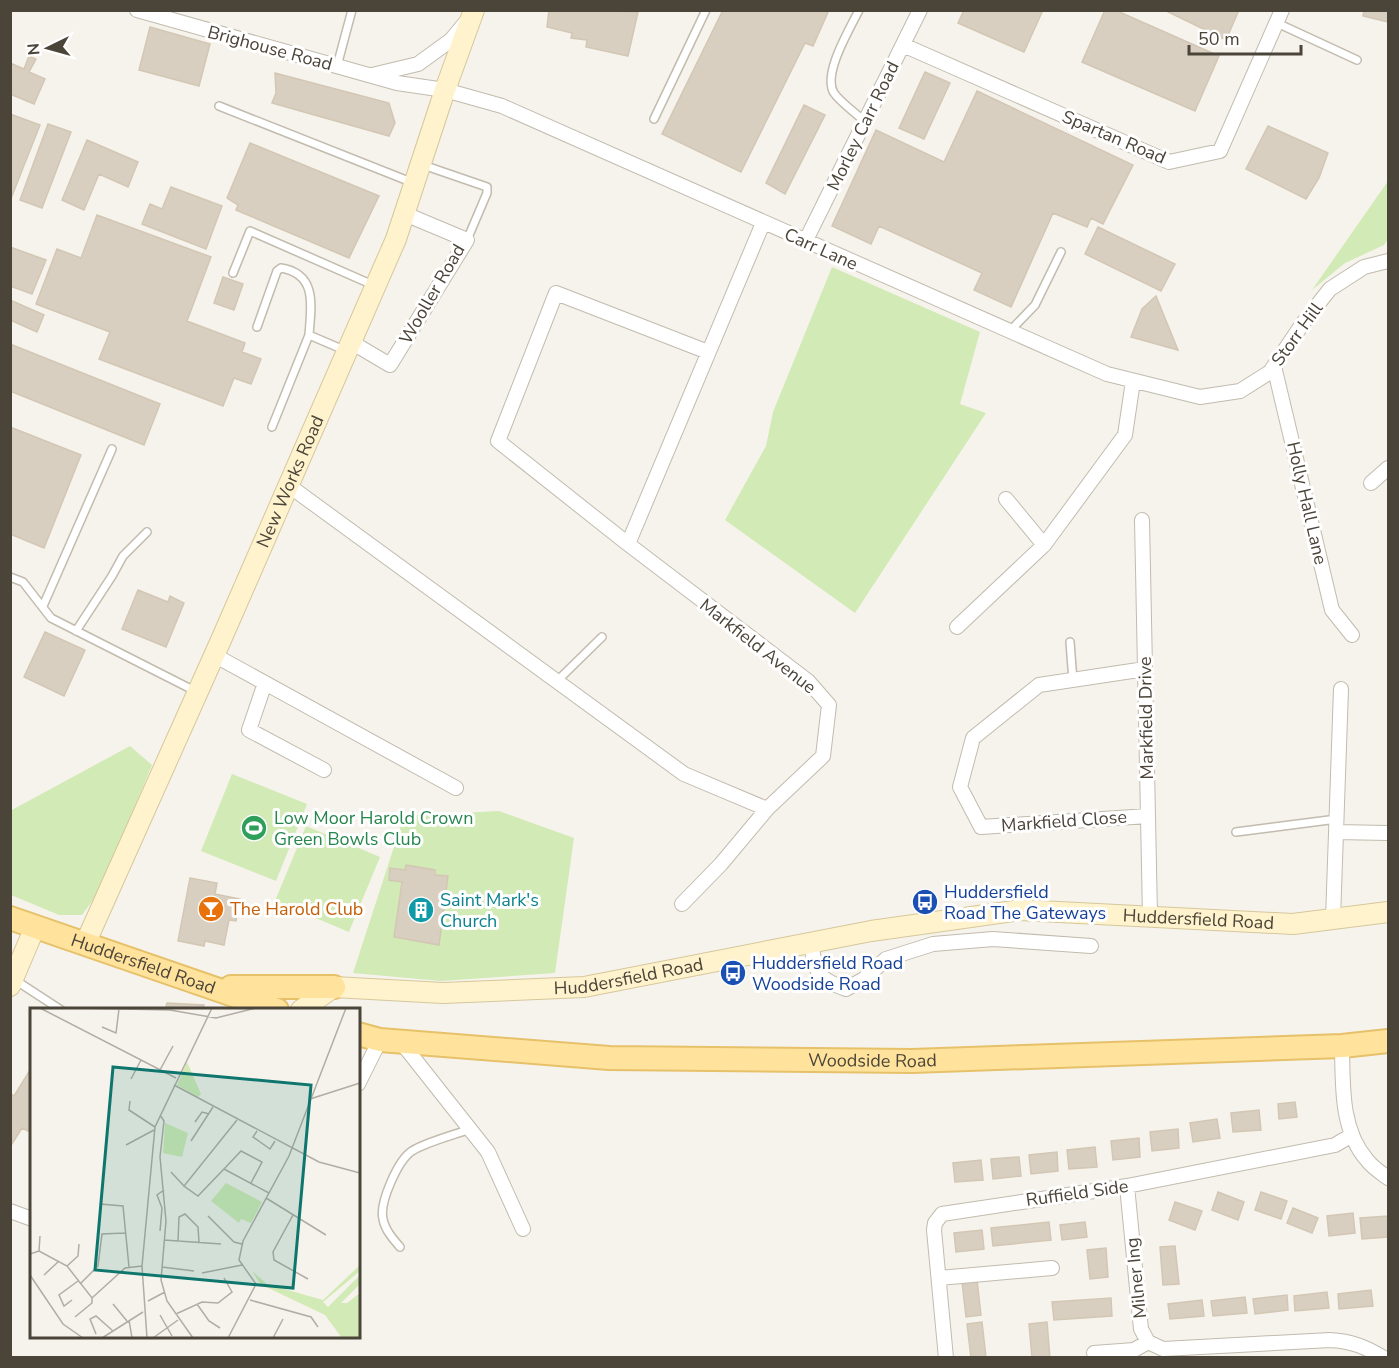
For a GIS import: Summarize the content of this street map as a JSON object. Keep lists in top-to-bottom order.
{
  "streets": {
    "main road": ["New Works Road", "Huddersfield Road", "Woodside Road"],
    "street": [
      "Brighouse Road",
      "Morley Carr Road",
      "Spartan Road",
      "Carr Lane",
      "Wooller Road",
      "Storr Hill",
      "Holly Hall Lane",
      "Markfield Avenue",
      "Markfield Drive",
      "Markfield Close",
      "Ruffield Side",
      "Milner Ing"
    ]
  },
  "crossings": [
    ["Brighouse Road", "Carr Lane"],
    ["Brighouse Road", "New Works Road"],
    ["Morley Carr Road", "Spartan Road"],
    ["Morley Carr Road", "Carr Lane"],
    ["Carr Lane", "Storr Hill"],
    ["Carr Lane", "New Works Road"],
    ["Wooller Road", "New Works Road"],
    ["Storr Hill", "Holly Hall Lane"],
    ["New Works Road", "Huddersfield Road"],
    ["Markfield Drive", "Markfield Close"],
    ["Markfield Drive", "Huddersfield Road"],
    ["Ruffield Side", "Milner Ing"]
  ],
  "places": {
    "sports": ["Low Moor Harold Crown Green Bowls Club"],
    "bus stop": ["Huddersfield Road The Gateways", "Huddersfield Road Woodside Road"],
    "bar": ["The Harold Club"],
    "building": ["Saint Mark's Church"]
  },
  "scale_bar": "50 m",
  "north": "left"
}
